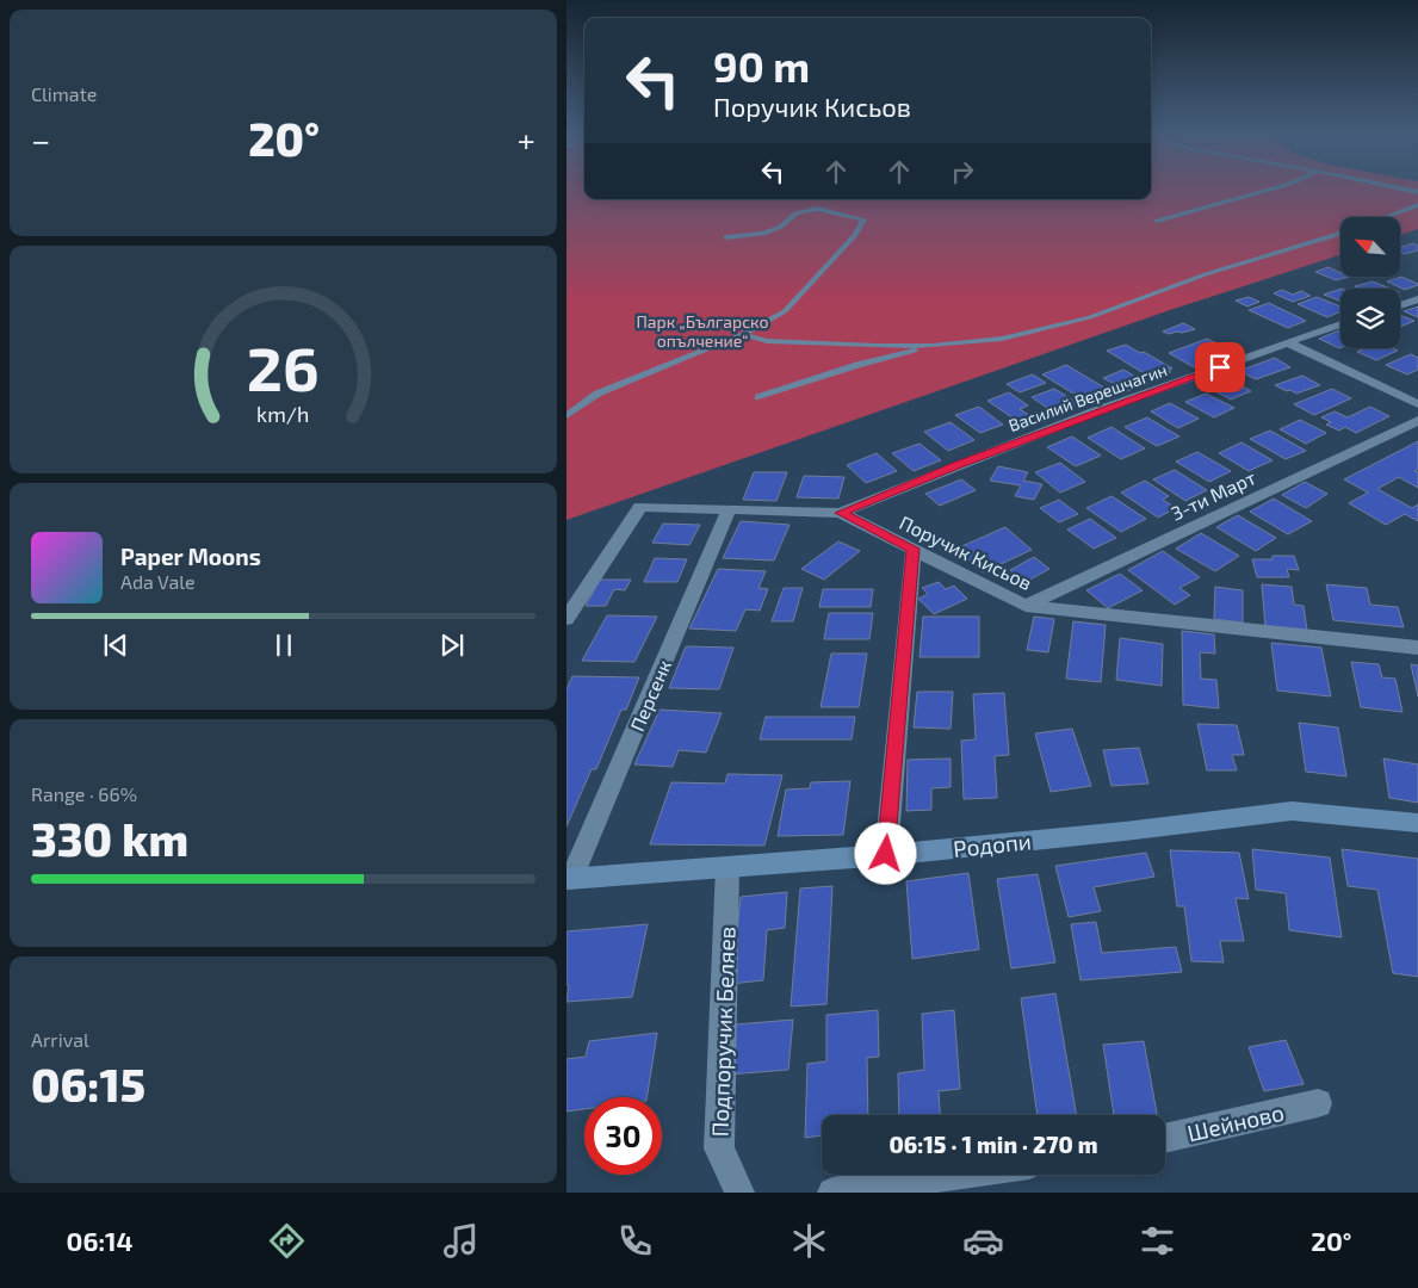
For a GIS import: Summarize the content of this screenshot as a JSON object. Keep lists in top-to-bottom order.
{
  "streets": {
    "street": [
      "Василий Верешчагин",
      "3-ти Март",
      "Поручик Кисьов",
      "Персенк",
      "Родопи",
      "Подпоручик Беляев",
      "Шейново"
    ]
  },
  "crossings": [
    ["Василий Верешчагин", "Поручик Кисьов"],
    ["3-ти Март", "Поручик Кисьов"],
    ["Поручик Кисьов", "Персенк"],
    ["Персенк", "Родопи"],
    ["Родопи", "Подпоручик Беляев"]
  ],
  "parks": ["Парк „Българско опълчение“"],
  "north": "top left",
  "page": {
    "tile": [
      "Climate",
      ["Range · 66%", "330 km"],
      ["Arrival", "06:15"]
    ],
    "turn": ["90 m", "Поручик Кисьов"],
    "heat": ["−", "20°", "+"],
    "song": ["Paper Moons", "Ada Vale"],
    "limit": "30",
    "trip": "06:15 · 1 min · 270 m",
    "tabs": ["06:14", "20°"],
    "gauge": ["26", "km/h"]
  }
}
